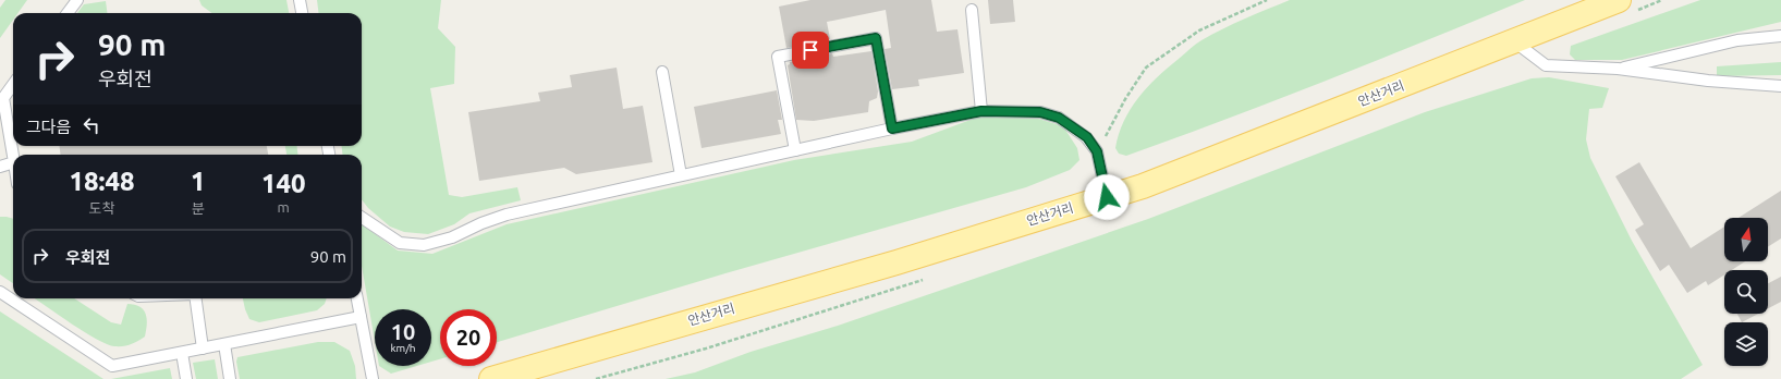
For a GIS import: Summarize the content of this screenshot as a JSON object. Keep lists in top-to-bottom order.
{
  "streets": {
    "main road": ["안산거리"]
  },
  "north": "top",
  "page": {
    "turn": ["90 m", "우회전"],
    "then": "그다음",
    "eta": [
      "18:48",
      "도착",
      "1",
      "분",
      "140",
      "m"
    ],
    "list": [
      {
        "name": "우회전",
        "value": "90 m"
      }
    ],
    "speed": "10 km/h",
    "limit": "20"
  }
}
